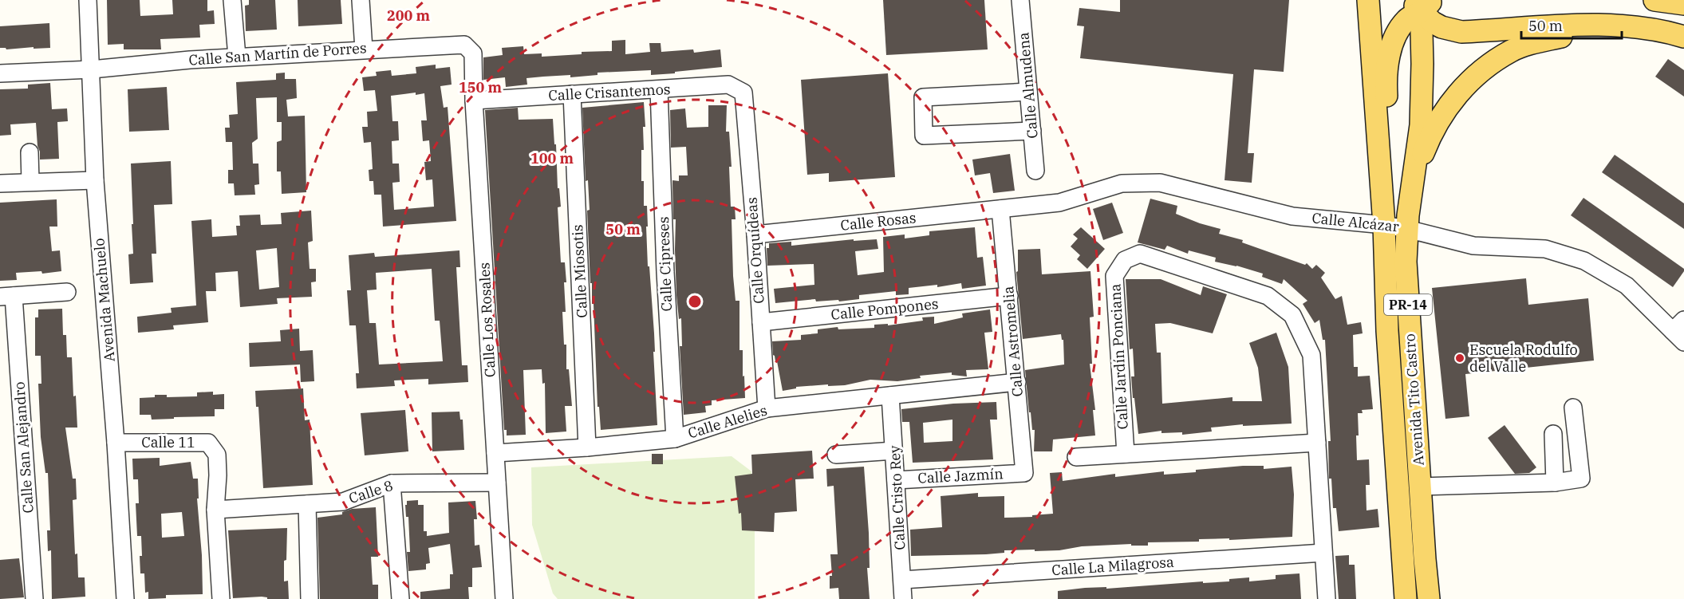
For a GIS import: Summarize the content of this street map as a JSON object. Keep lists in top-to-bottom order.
{
  "streets": {
    "main road": ["PR-14", "Avenida Tito Castro"],
    "street": [
      "Calle San Martín de Porres",
      "Calle Almudena",
      "Calle Crisantemos",
      "Calle Rosas",
      "Calle Alcázar",
      "Calle Orquídeas",
      "Calle Cipreses",
      "Calle Miosotis",
      "Avenida Machuelo",
      "Calle Pompones",
      "Calle Los Rosales",
      "Calle Astromelia",
      "Calle Jardín Ponciana",
      "Calle Alelies",
      "Calle 11",
      "Calle San Alejandro",
      "Calle Jazmín",
      "Calle 8",
      "Calle Cristo Rey",
      "Calle La Milagrosa"
    ]
  },
  "crossings": [
    ["Calle San Martín de Porres", "Avenida Machuelo"],
    ["Calle San Martín de Porres", "Calle Los Rosales"],
    ["Calle Crisantemos", "Calle Orquídeas"],
    ["Calle Crisantemos", "Calle Cipreses"],
    ["Calle Crisantemos", "Calle Miosotis"],
    ["Calle Crisantemos", "Calle Los Rosales"],
    ["Calle Rosas", "Calle Alcázar"],
    ["Calle Rosas", "Calle Orquídeas"],
    ["Calle Rosas", "Calle Astromelia"],
    ["Calle Alcázar", "Calle Astromelia"],
    ["Calle Alcázar", "Avenida Tito Castro"],
    ["Calle Orquídeas", "Calle Pompones"],
    ["Calle Orquídeas", "Calle Alelies"],
    ["Calle Cipreses", "Calle Alelies"],
    ["Calle Miosotis", "Calle Alelies"],
    ["Avenida Machuelo", "Calle 11"],
    ["Calle Pompones", "Calle Astromelia"],
    ["Calle Los Rosales", "Calle Alelies"],
    ["Calle Los Rosales", "Calle 8"],
    ["Calle Astromelia", "Calle Alelies"],
    ["Calle Astromelia", "Calle Jazmín"],
    ["Calle Jardín Ponciana", "Calle La Milagrosa"],
    ["Calle Alelies", "Calle Cristo Rey"],
    ["Calle 11", "Calle 8"],
    ["Calle Jazmín", "Calle Cristo Rey"],
    ["Calle Cristo Rey", "Calle La Milagrosa"]
  ],
  "places": ["Escuela Rodulfo del Valle"],
  "scale_bar": "50 m",
  "rings": [
    "200 m",
    "150 m",
    "100 m",
    "50 m"
  ]
}
